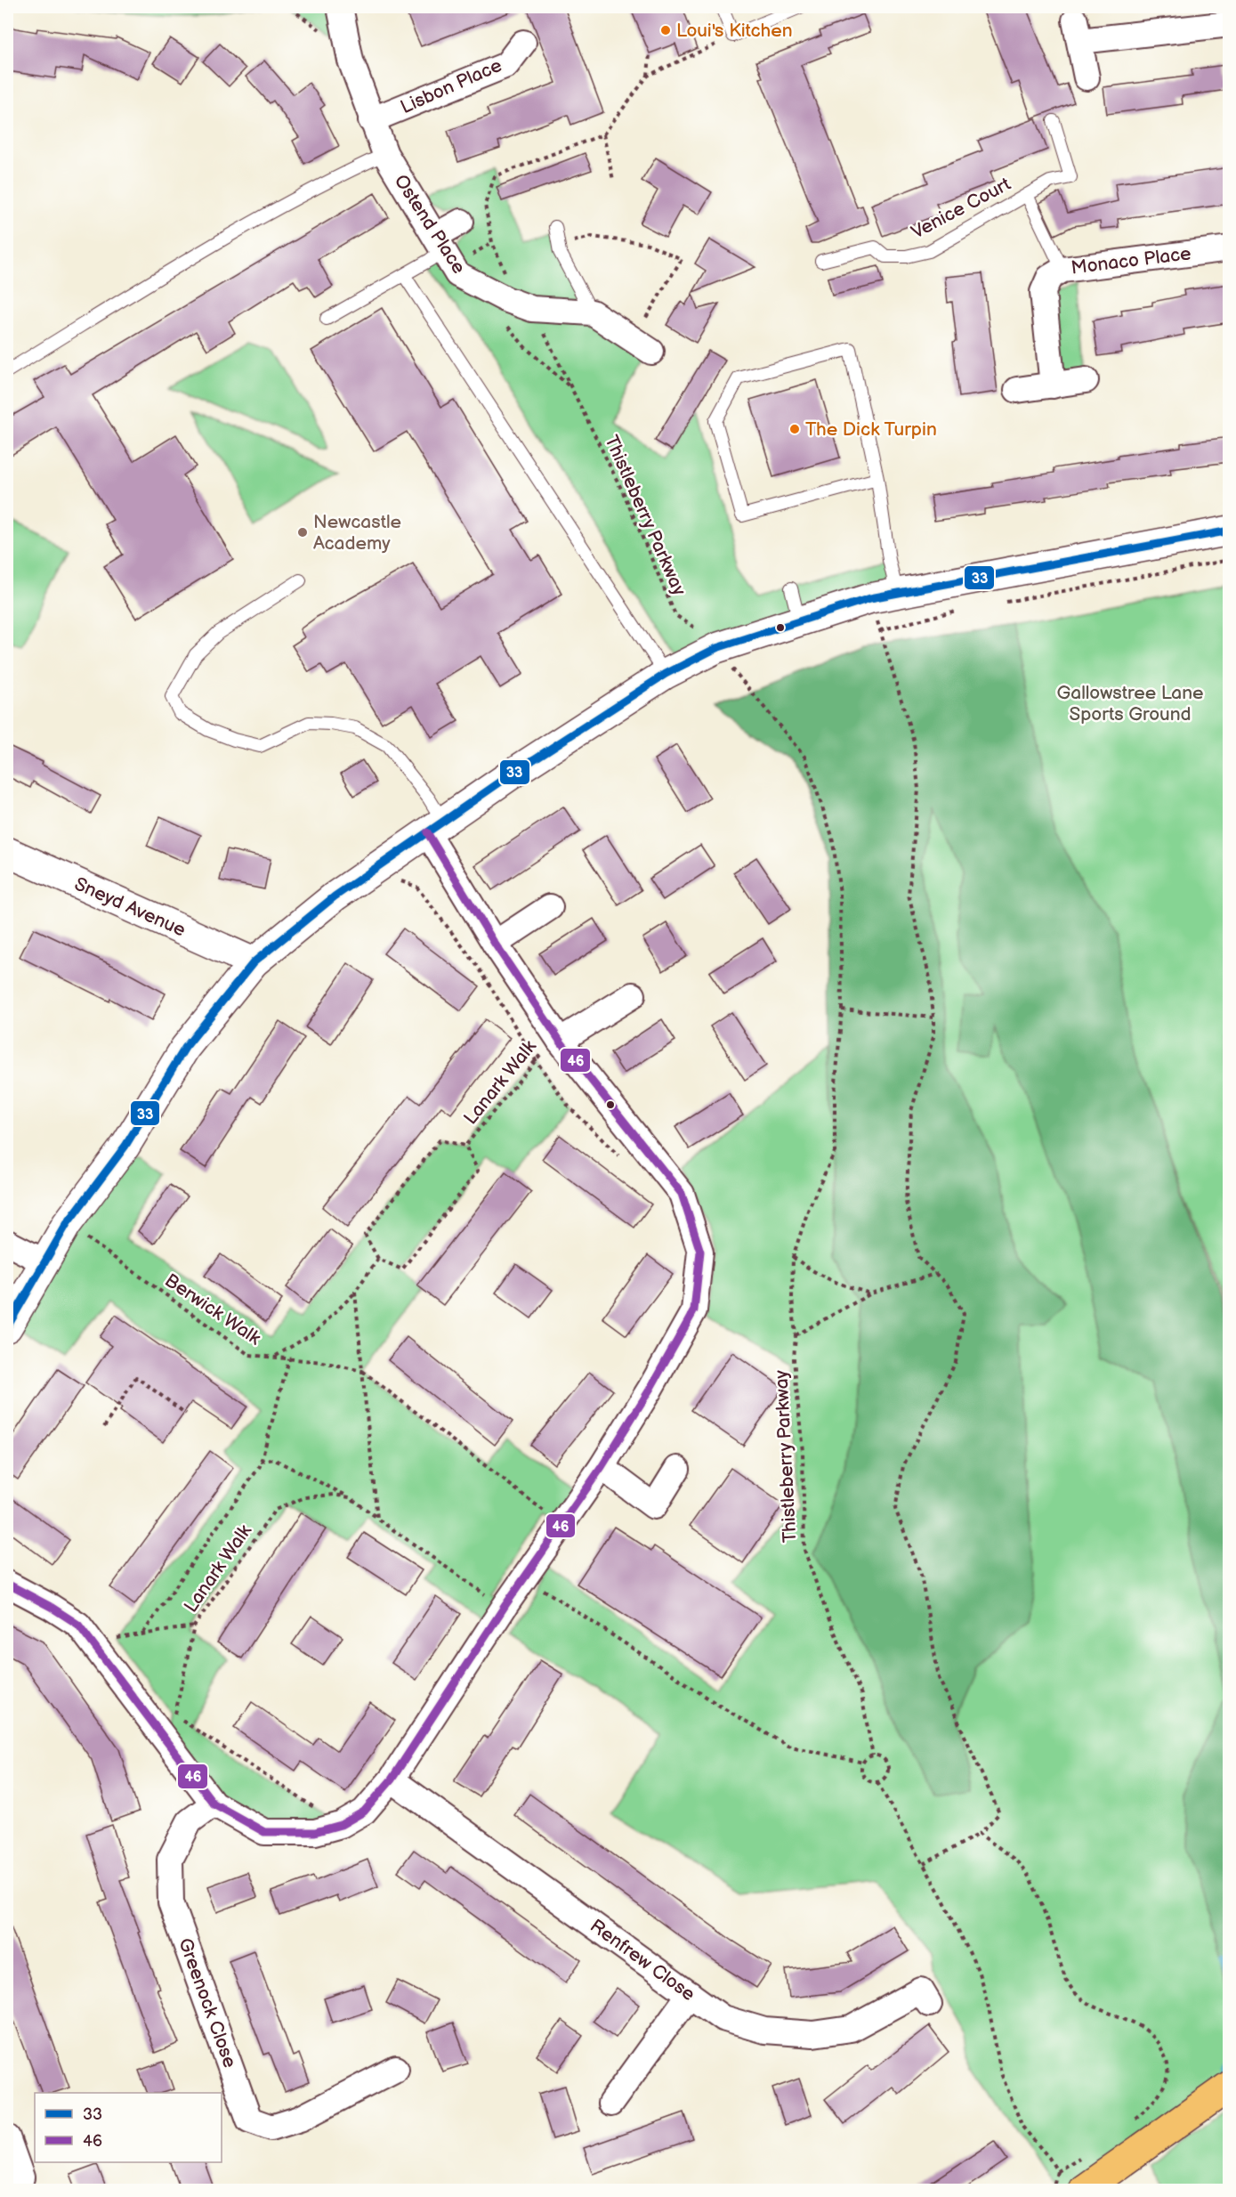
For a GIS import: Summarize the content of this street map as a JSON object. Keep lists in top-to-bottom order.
{
  "streets": {
    "street": [
      "Lisbon Place",
      "Ostend Place",
      "Monaco Place",
      "Sneyd Avenue",
      "Renfrew Close",
      "Greenock Close"
    ],
    "lane": ["Venice Court"],
    "path": ["Thistleberry Parkway", "Lanark Walk", "Berwick Walk"]
  },
  "crossings": [
    ["Lisbon Place", "Ostend Place"],
    ["Venice Court", "Monaco Place"],
    ["Ostend Place", "Thistleberry Parkway"]
  ],
  "parks": ["Gallowstree Lane Sports Ground"],
  "places": ["Loui's Kitchen", "The Dick Turpin", "Newcastle Academy"],
  "lines": ["transit line 33", "transit line 46"],
  "legend": ["33", "46"]
}
